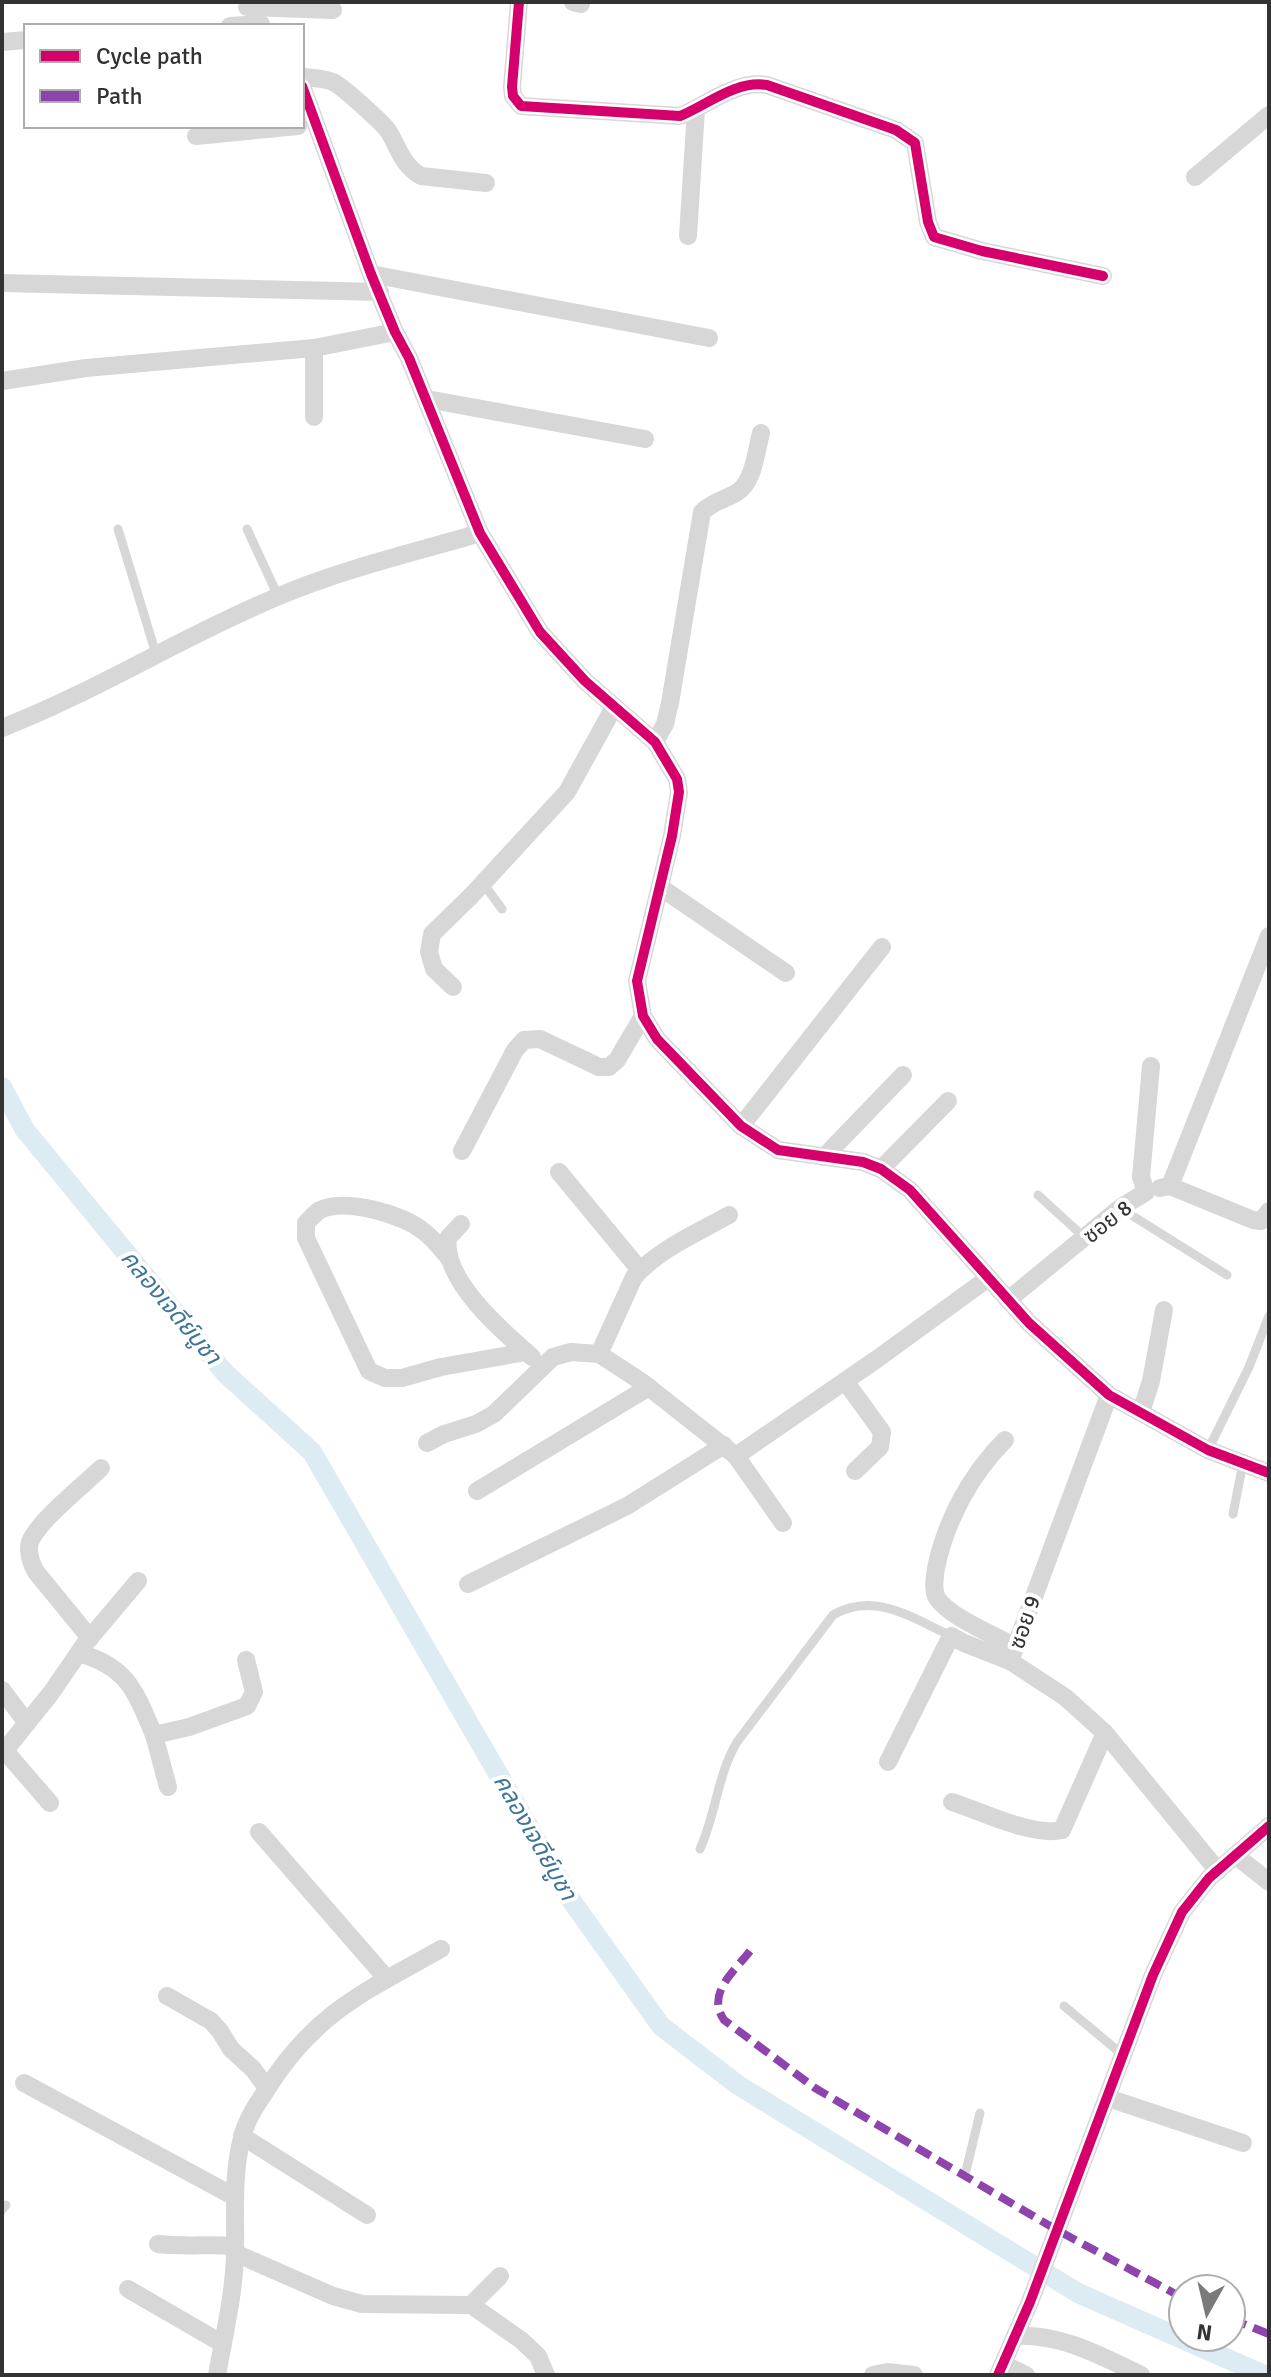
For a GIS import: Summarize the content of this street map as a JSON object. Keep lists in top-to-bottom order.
{
  "streets": {
    "street": ["ซอย 8", "ซอย 9"]
  },
  "water": ["คลองเจดีย์บูชา"],
  "legend": ["Cycle path", "Path"],
  "north": "bottom"
}
